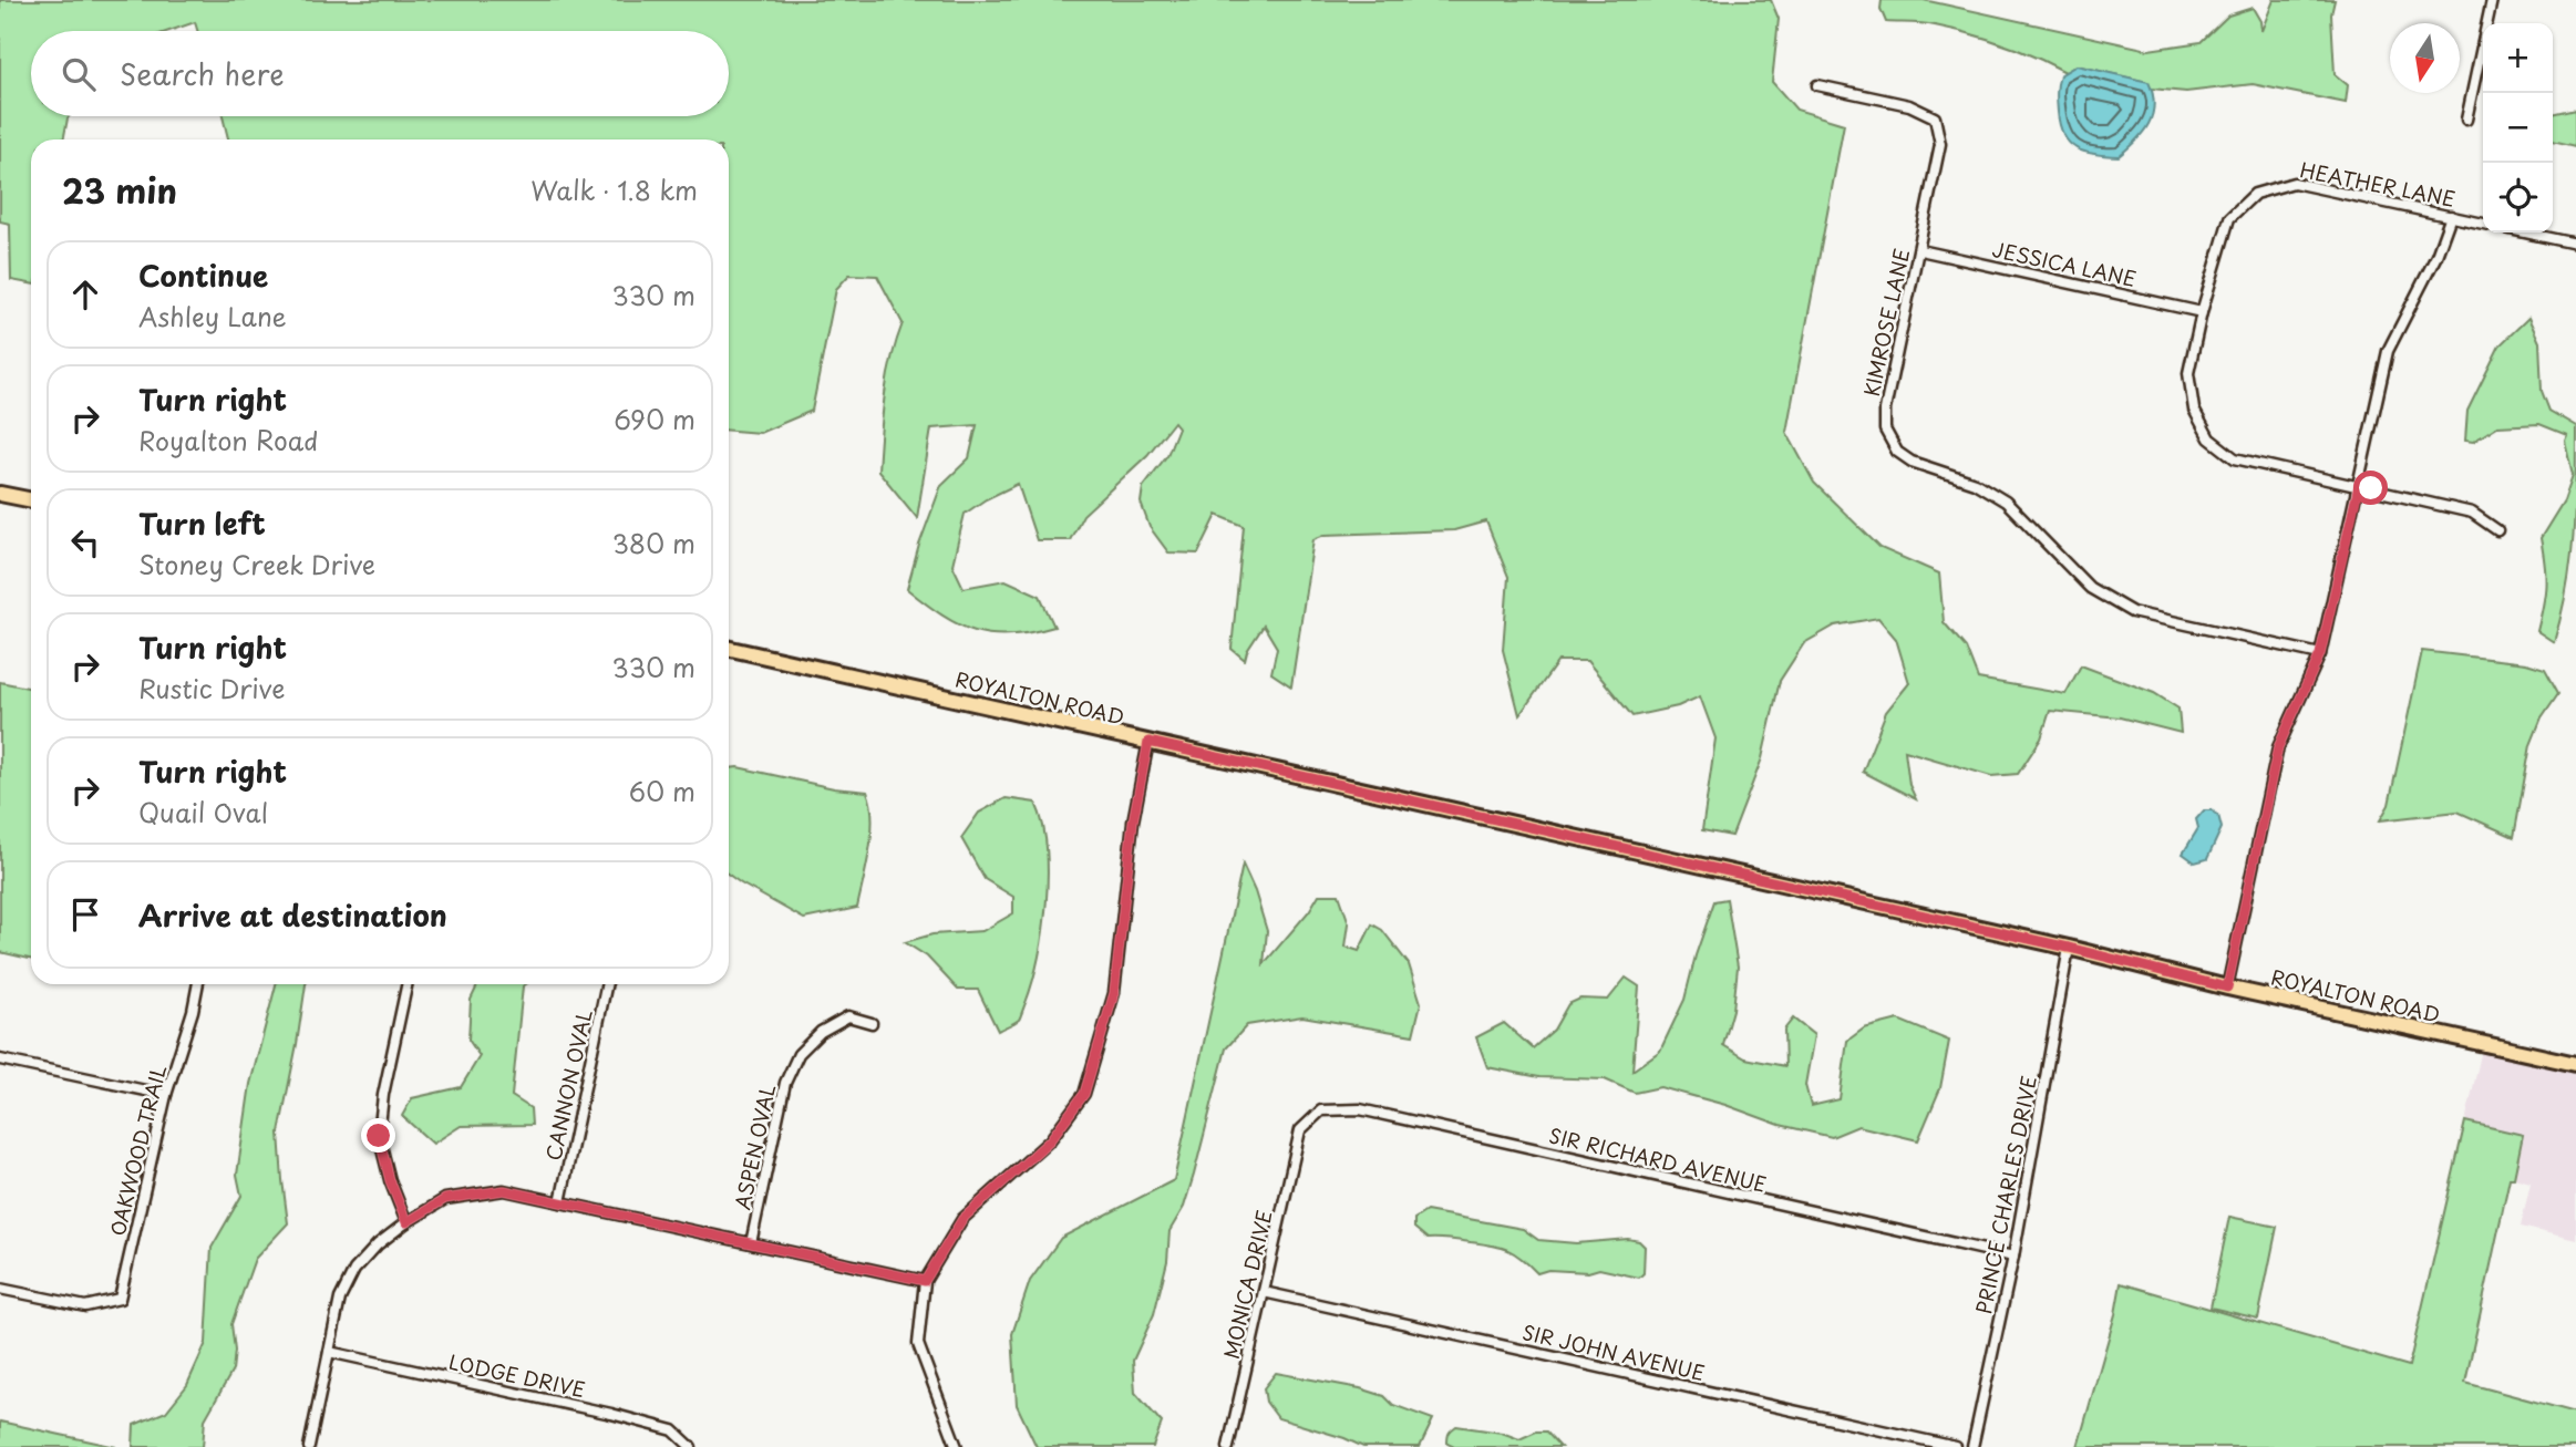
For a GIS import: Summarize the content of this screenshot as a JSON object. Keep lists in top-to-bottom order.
{
  "streets": {
    "main road": ["ROYALTON ROAD"],
    "street": [
      "HEATHER LANE",
      "JESSICA LANE",
      "KIMROSE LANE",
      "CANNON OVAL",
      "ASPEN OVAL",
      "OAKWOOD TRAIL",
      "SIR RICHARD AVENUE",
      "PRINCE CHARLES DRIVE",
      "MONICA DRIVE",
      "SIR JOHN AVENUE",
      "LODGE DRIVE"
    ]
  },
  "crossings": [
    ["HEATHER LANE", "JESSICA LANE"],
    ["JESSICA LANE", "KIMROSE LANE"],
    ["ROYALTON ROAD", "PRINCE CHARLES DRIVE"],
    ["SIR RICHARD AVENUE", "PRINCE CHARLES DRIVE"],
    ["SIR RICHARD AVENUE", "MONICA DRIVE"],
    ["MONICA DRIVE", "SIR JOHN AVENUE"]
  ],
  "north": "bottom",
  "page": {
    "map_buttons": ["+", "−"],
    "search": "Search here",
    "heading": ["23 min", "Walk · 1.8 km"],
    "list": [
      ["Continue", "Ashley Lane", "330 m"],
      ["Turn right", "Royalton Road", "690 m"],
      ["Turn left", "Stoney Creek Drive", "380 m"],
      ["Turn right", "Rustic Drive", "330 m"],
      ["Turn right", "Quail Oval", "60 m"],
      "Arrive at destination"
    ]
  }
}
